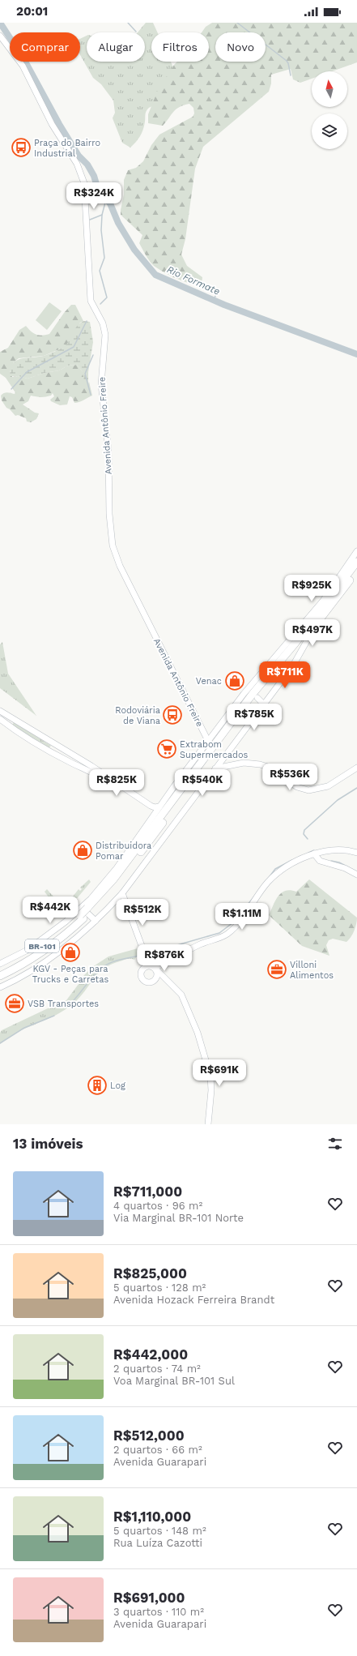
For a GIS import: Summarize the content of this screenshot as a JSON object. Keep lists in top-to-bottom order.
{
  "streets": {
    "highway": ["BR-101"],
    "street": ["Avenida Antônio Freire"]
  },
  "water": ["Rio Formate"],
  "places": {
    "bus stop": ["Praça do Bairro Industrial", "Rodoviária de Viana"],
    "shop": ["Venac", "Distribuidora Pomar", "KGV - Peças para Trucks e Carretas"],
    "supermarket": ["Extrabom Supermercados"],
    "office": ["Villoni Alimentos", "VSB Transportes"],
    "building": ["Log"]
  },
  "north": "top",
  "page": {
    "status": "20:01",
    "chip": [
      "Comprar",
      "Alugar",
      "Filtros",
      "Novo"
    ],
    "price": [
      "R$324K",
      "R$925K",
      "R$497K",
      "R$711K",
      "R$785K",
      "R$536K",
      "R$825K",
      "R$540K",
      "R$442K",
      "R$512K",
      "R$1.11M",
      "R$876K",
      "R$691K"
    ],
    "heading": "13 imóveis",
    "list": [
      {
        "name": "R$711,000",
        "note": "4 quartos · 96 m² · Via Marginal BR-101 Norte"
      },
      {
        "name": "R$825,000",
        "note": "5 quartos · 128 m² · Avenida Hozack Ferreira Brandt"
      },
      {
        "name": "R$442,000",
        "note": "2 quartos · 74 m² · Voa Marginal BR-101 Sul"
      },
      {
        "name": "R$512,000",
        "note": "2 quartos · 66 m² · Avenida Guarapari"
      },
      {
        "name": "R$1,110,000",
        "note": "5 quartos · 148 m² · Rua Luíza Cazotti"
      },
      {
        "name": "R$691,000",
        "note": "3 quartos · 110 m² · Avenida Guarapari"
      }
    ]
  }
}
